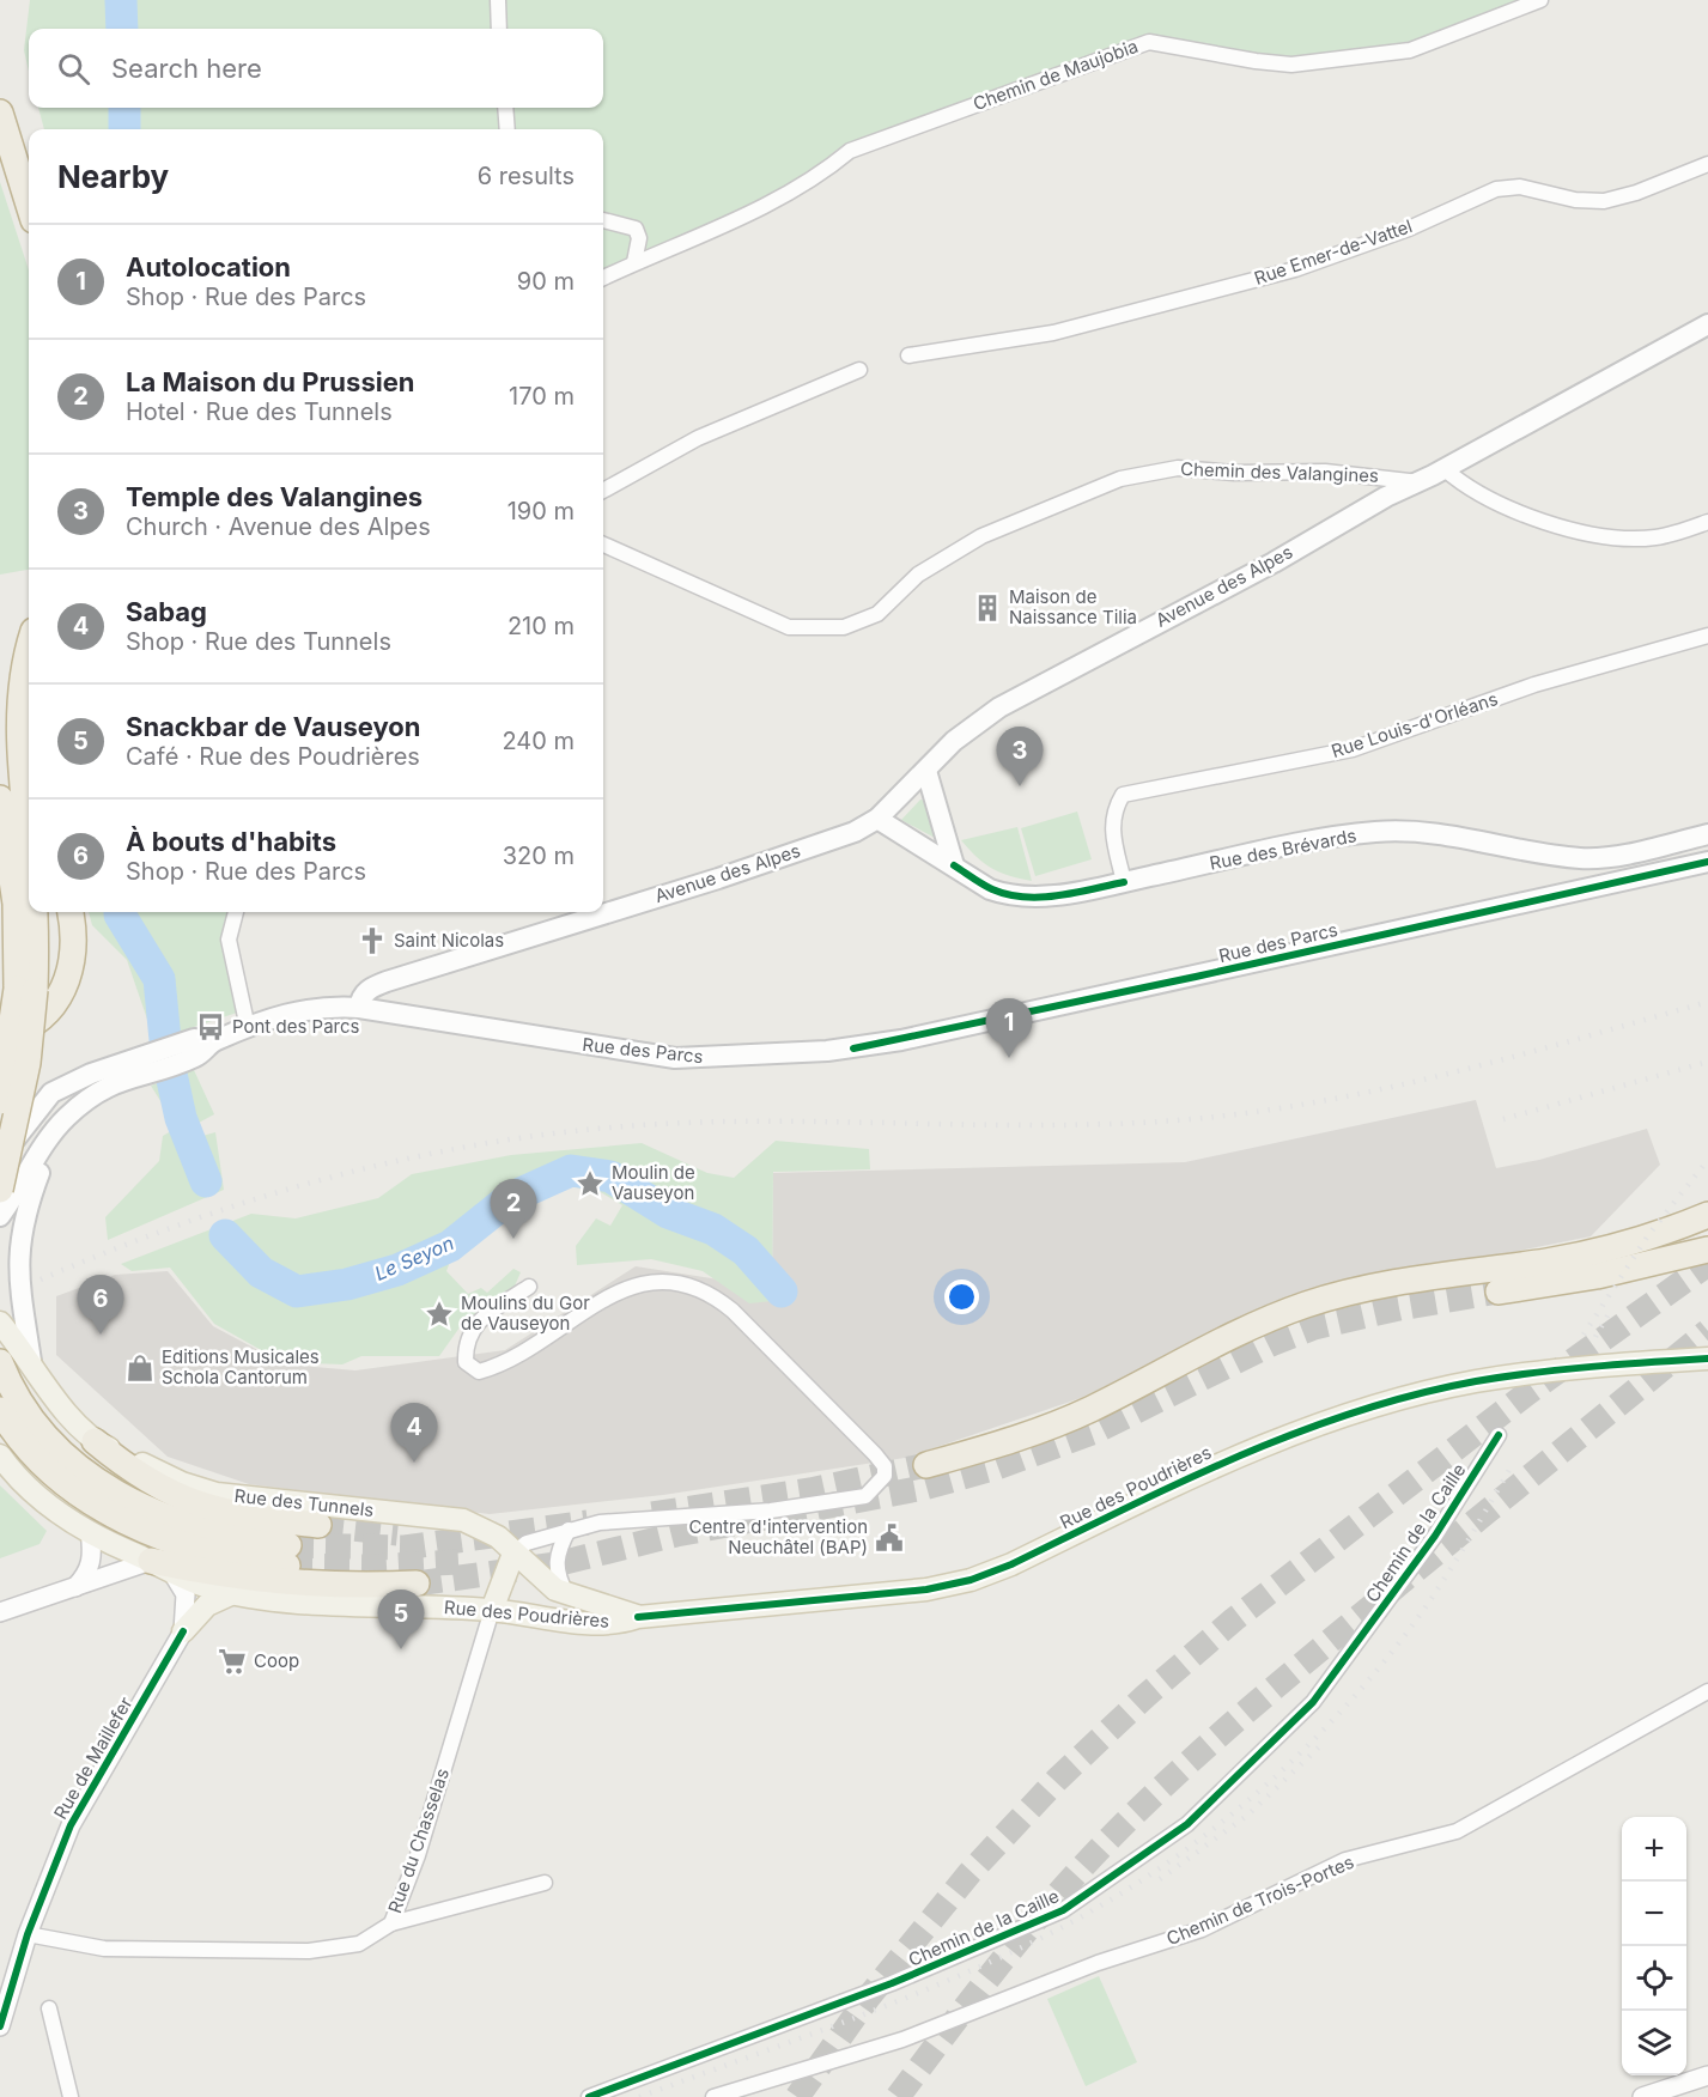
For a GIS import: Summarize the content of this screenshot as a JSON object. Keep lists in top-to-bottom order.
{
  "streets": {
    "main road": [
      "Avenue des Alpes",
      "Rue des Brévards",
      "Rue des Parcs",
      "Rue des Poudrières",
      "Rue des Tunnels"
    ],
    "street": [
      "Chemin de Maujobia",
      "Rue Emer-de-Vattel",
      "Chemin des Valangines",
      "Rue Louis-d'Orléans",
      "Chemin de la Caille",
      "Rue de Maillefer",
      "Rue du Chasselas",
      "Chemin de Trois-Portes"
    ]
  },
  "crossings": [
    ["Chemin des Valangines", "Avenue des Alpes"],
    ["Avenue des Alpes", "Rue des Brévards"],
    ["Avenue des Alpes", "Rue des Parcs"],
    ["Rue Louis-d'Orléans", "Rue des Brévards"],
    ["Rue des Parcs", "Rue des Tunnels"],
    ["Rue des Poudrières", "Rue des Tunnels"],
    ["Rue des Poudrières", "Rue du Chasselas"],
    ["Rue de Maillefer", "Rue du Chasselas"]
  ],
  "water": ["Le Seyon"],
  "places": {
    "building": ["Maison de Naissance Tilia"],
    "church": ["Saint Nicolas"],
    "bus stop": ["Pont des Parcs"],
    "place": ["Moulin de Vauseyon", "Moulins du Gor de Vauseyon"],
    "shop": ["Editions Musicales Schola Cantorum"],
    "public building": ["Centre d'intervention Neuchâtel (BAP)"],
    "supermarket": ["Coop"]
  },
  "page": {
    "search": "Search here",
    "heading": ["Nearby", "6 results"],
    "list": [
      {
        "mark": "1",
        "name": "Autolocation",
        "note": "Shop · Rue des Parcs",
        "value": "90 m"
      },
      {
        "mark": "2",
        "name": "La Maison du Prussien",
        "note": "Hotel · Rue des Tunnels",
        "value": "170 m"
      },
      {
        "mark": "3",
        "name": "Temple des Valangines",
        "note": "Church · Avenue des Alpes",
        "value": "190 m"
      },
      {
        "mark": "4",
        "name": "Sabag",
        "note": "Shop · Rue des Tunnels",
        "value": "210 m"
      },
      {
        "mark": "5",
        "name": "Snackbar de Vauseyon",
        "note": "Café · Rue des Poudrières",
        "value": "240 m"
      },
      {
        "mark": "6",
        "name": "À bouts d'habits",
        "note": "Shop · Rue des Parcs",
        "value": "320 m"
      }
    ],
    "pins": [
      "3",
      "1",
      "2",
      "6",
      "4",
      "5"
    ],
    "map_buttons": ["+", "−"]
  }
}
